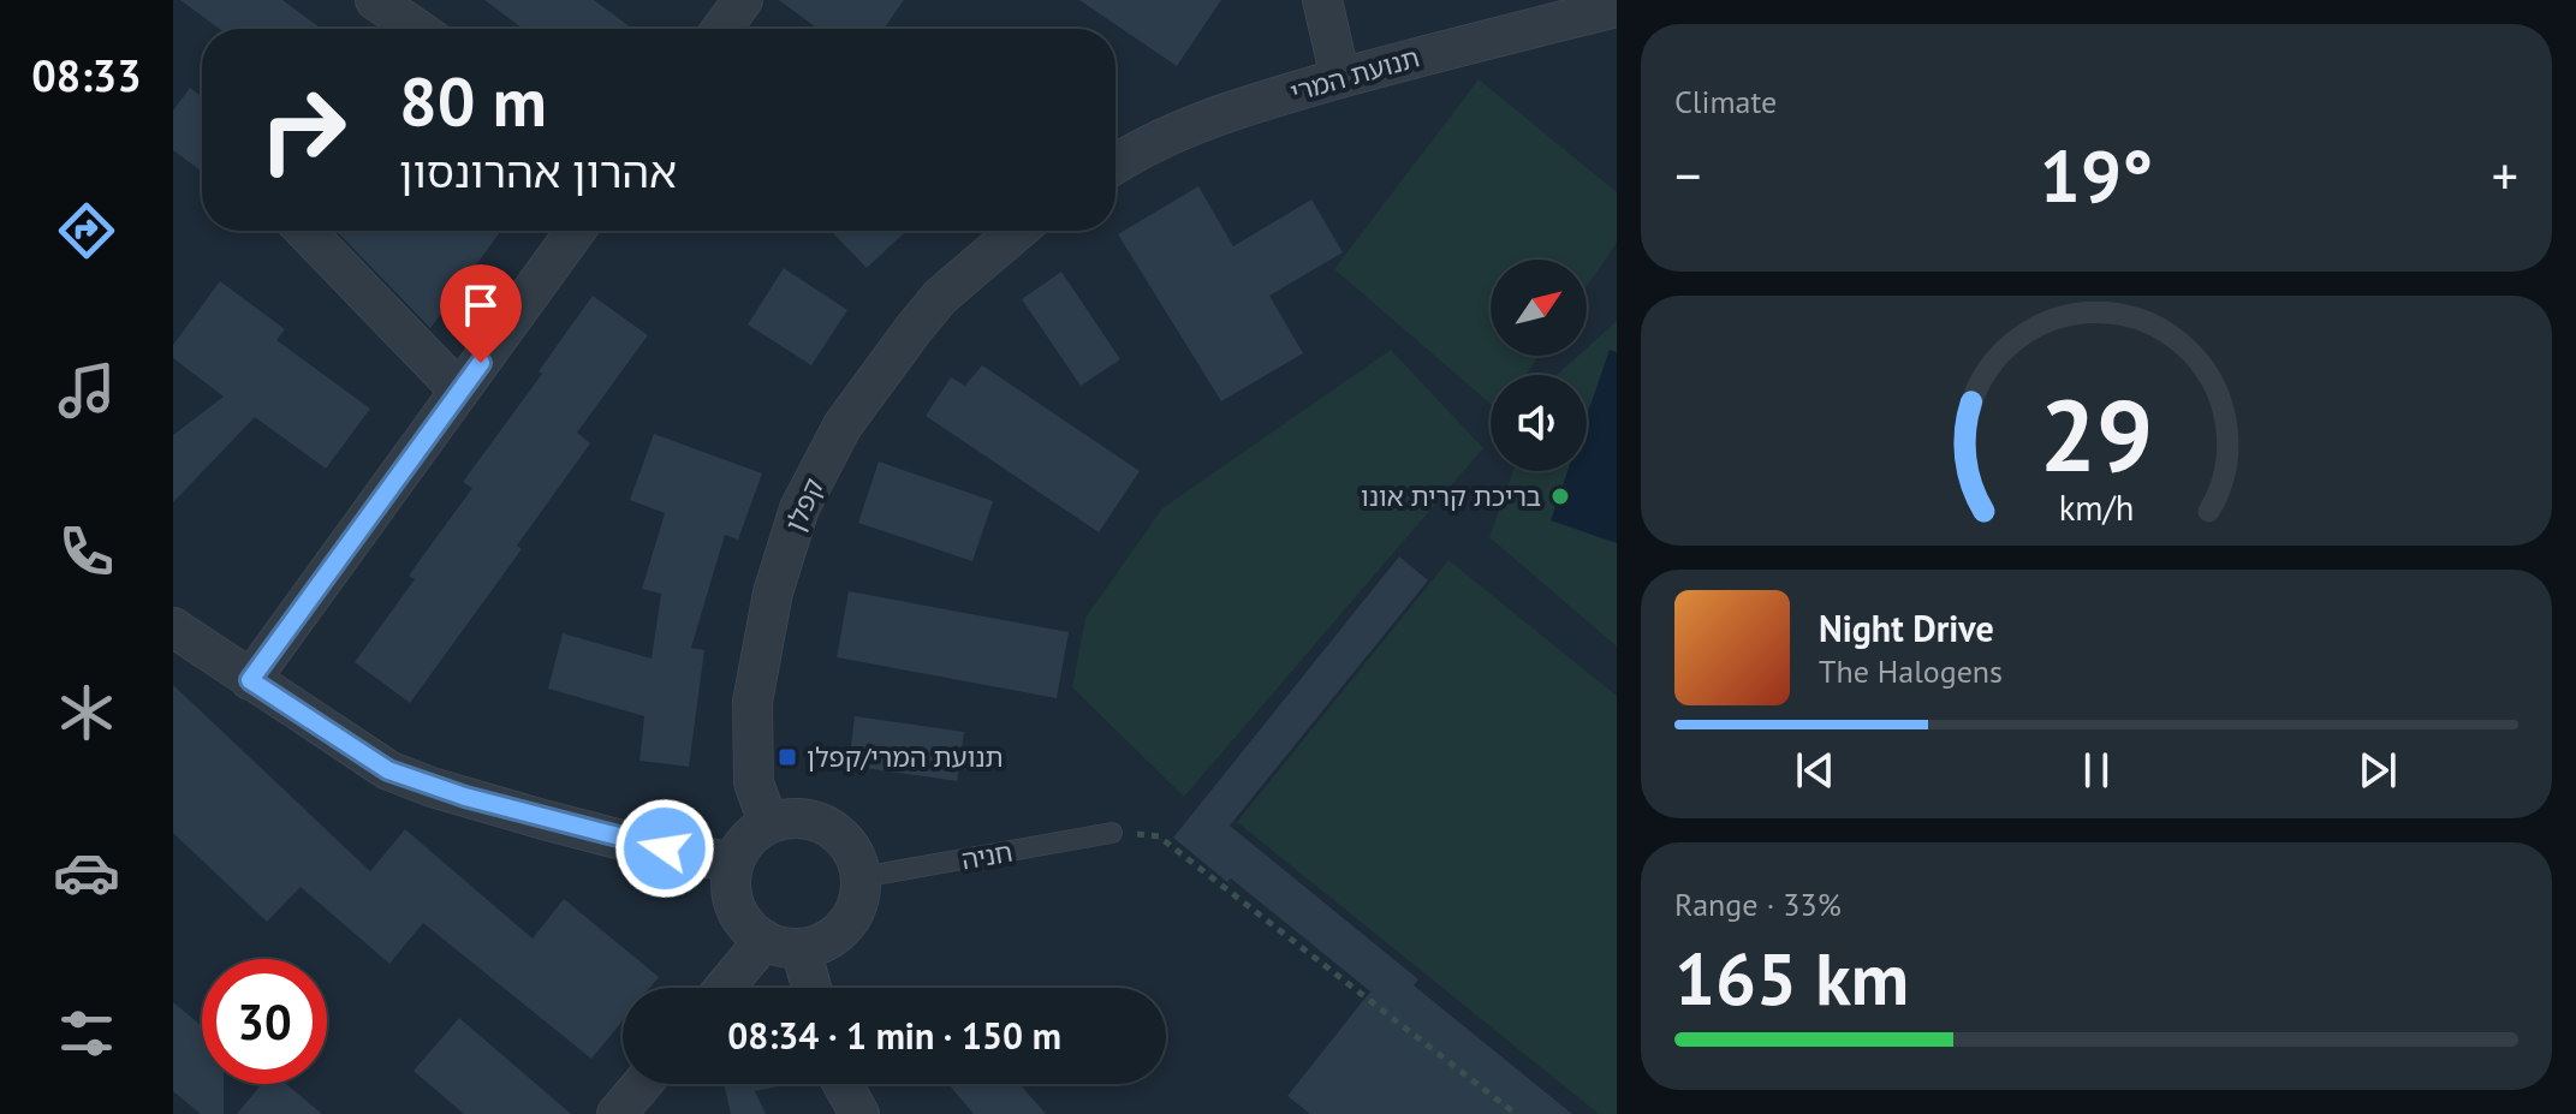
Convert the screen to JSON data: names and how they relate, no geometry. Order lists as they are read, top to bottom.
{
  "streets": {
    "street": ["תנועת המרי", "קפלן"],
    "lane": ["חניה"]
  },
  "crossings": [
    ["קפלן", "חניה"]
  ],
  "places": {
    "other": ["בריכת קרית אונו"],
    "transit": ["תנועת המרי/קפלן"]
  },
  "north": "top right",
  "page": {
    "tabs": "08:33",
    "tile": [
      "Climate",
      ["Range · 33%", "165 km"]
    ],
    "turn": ["80 m", "אהרון אהרונסון"],
    "heat": ["−", "19°", "+"],
    "song": ["Night Drive", "The Halogens"],
    "limit": "30",
    "trip": "08:34 · 1 min · 150 m",
    "gauge": ["29", "km/h"]
  }
}
